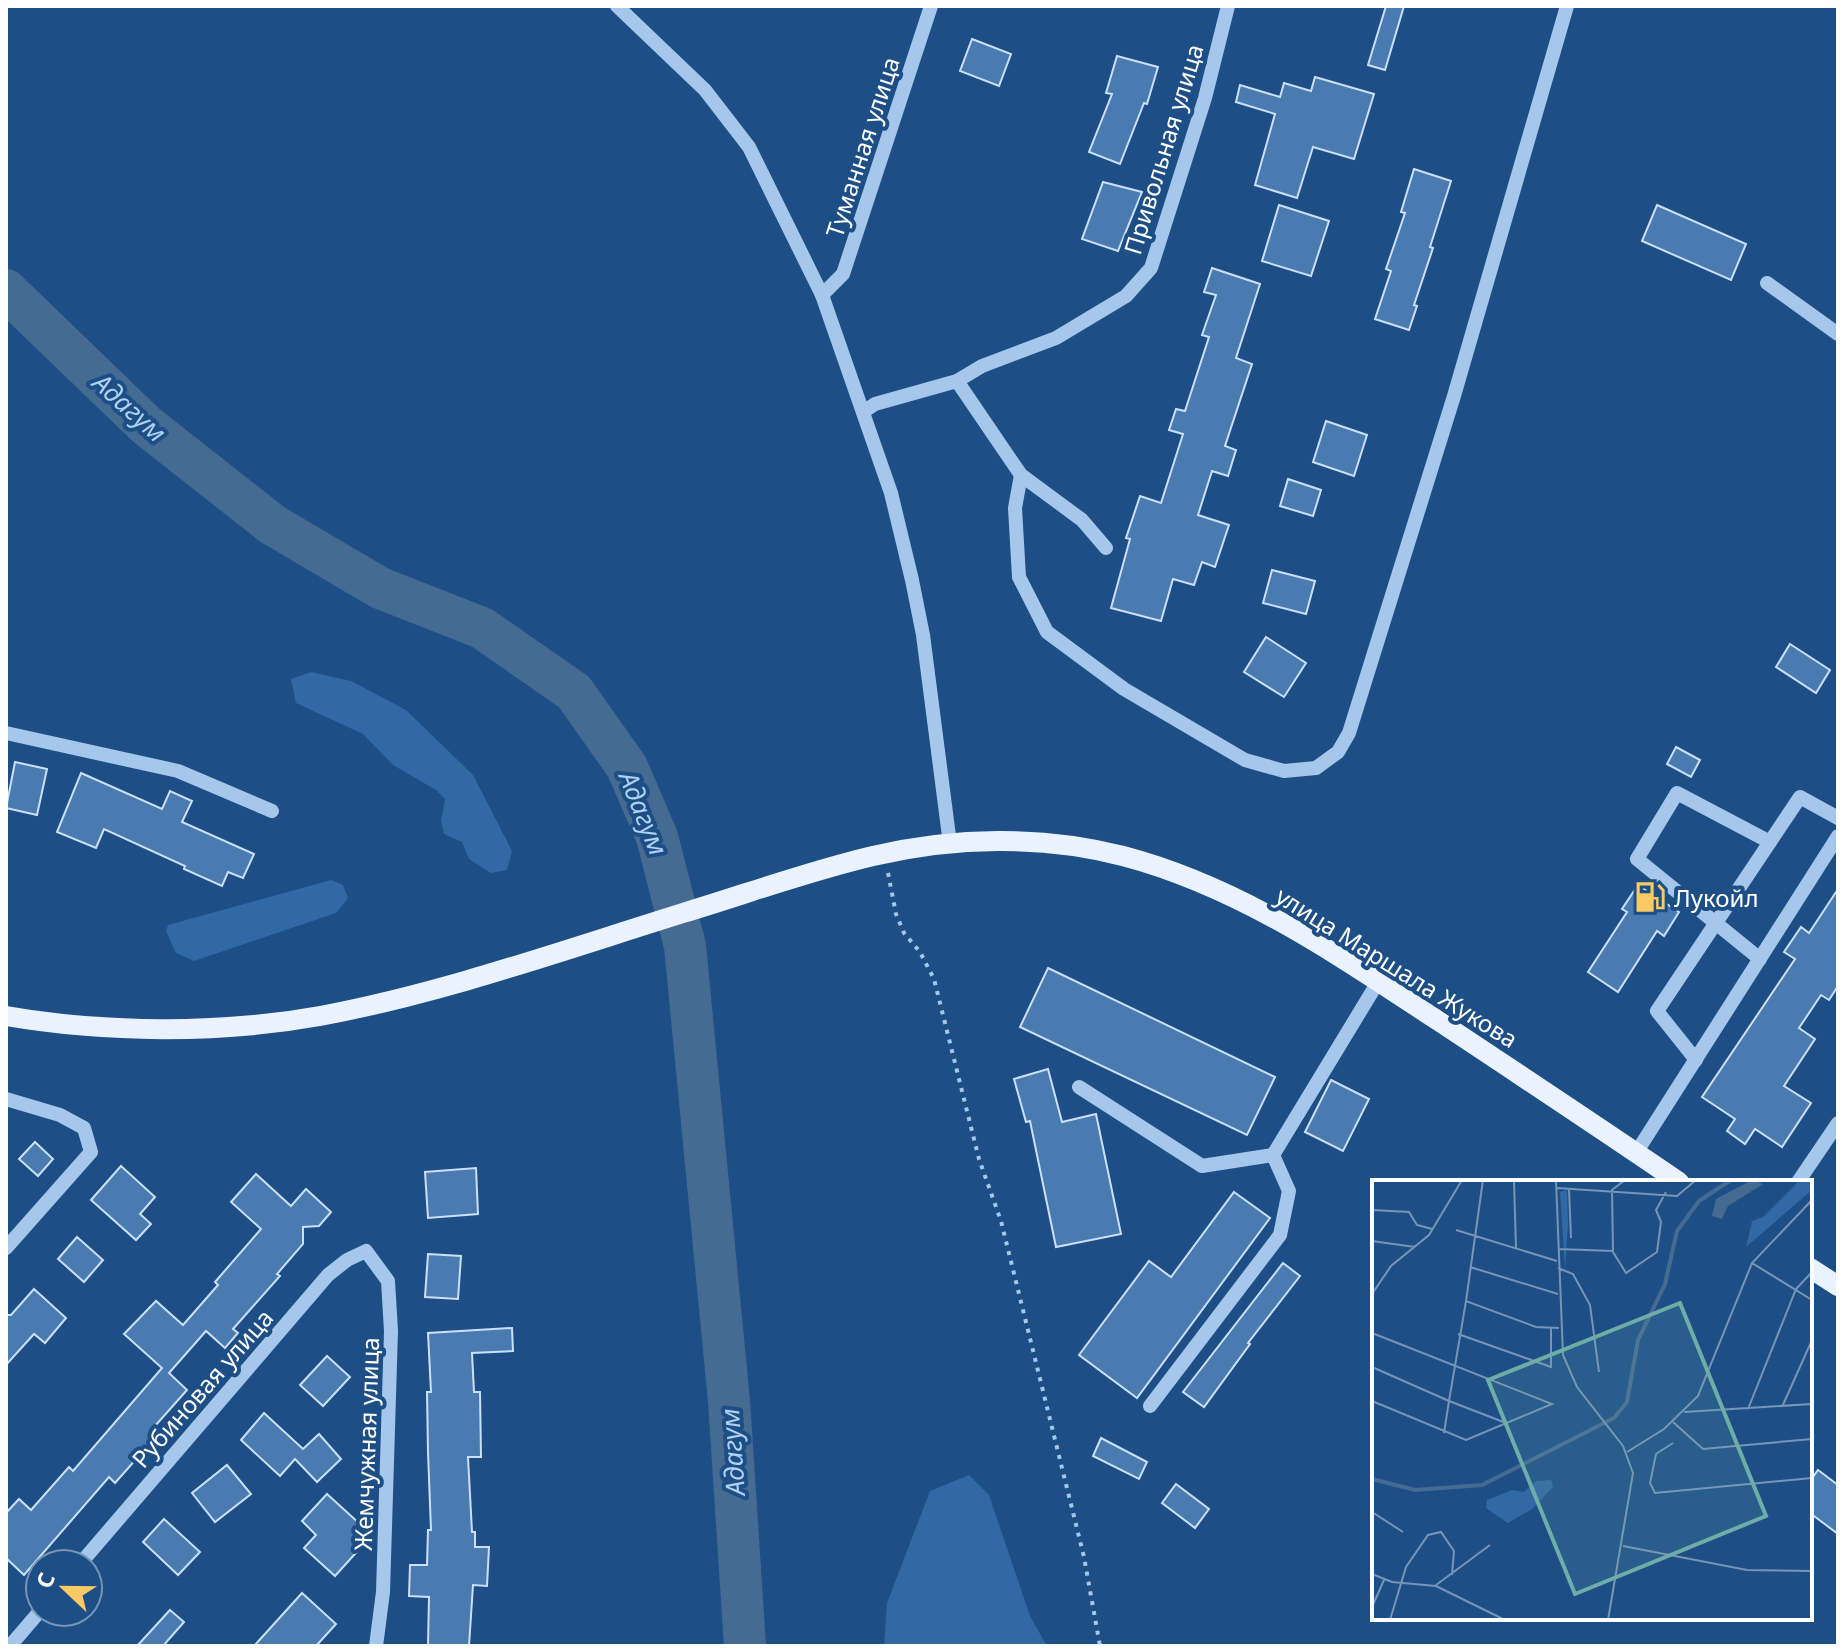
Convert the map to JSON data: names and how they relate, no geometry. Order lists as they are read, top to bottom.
{
  "streets": {
    "main road": ["улица Маршала Жукова"],
    "street": [
      "Туманная улица",
      "Привольная улица",
      "Рубиновая улица",
      "Жемчужная улица"
    ]
  },
  "crossings": [
    ["Рубиновая улица", "Жемчужная улица"]
  ],
  "water": ["Адагум"],
  "places": {
    "fuel station": ["Лукойл"]
  },
  "north": "left"
}
